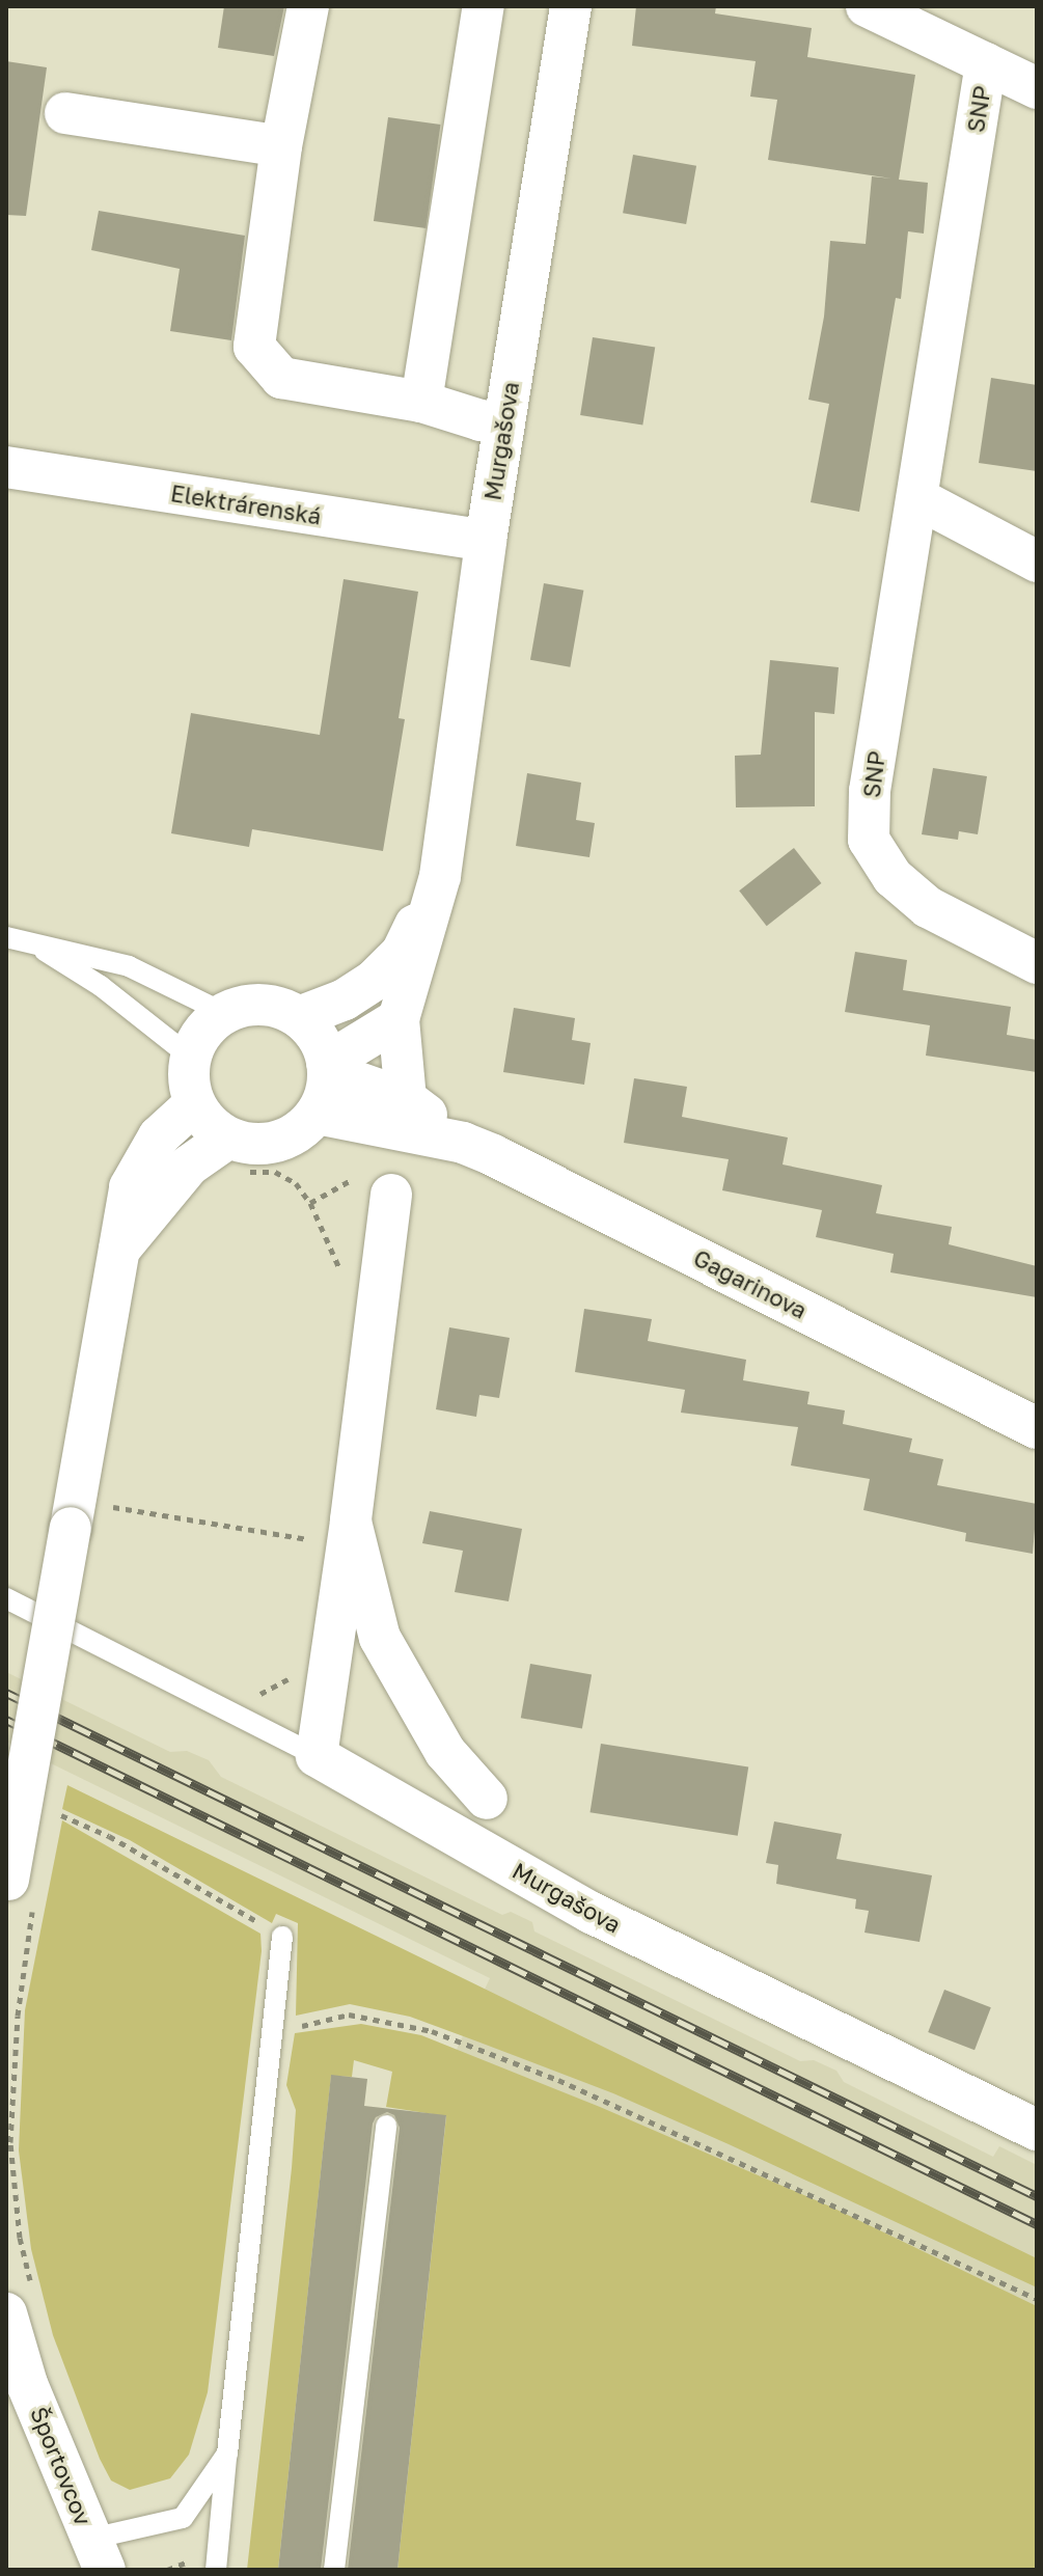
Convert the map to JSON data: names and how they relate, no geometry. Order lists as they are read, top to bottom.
{
  "streets": {
    "street": [
      "SNP",
      "Murgašova",
      "Elektrárenská",
      "Gagarinova",
      "Športovcov"
    ]
  },
  "crossings": [
    ["Murgašova", "Elektrárenská"],
    ["Murgašova", "Gagarinova"]
  ]
}
